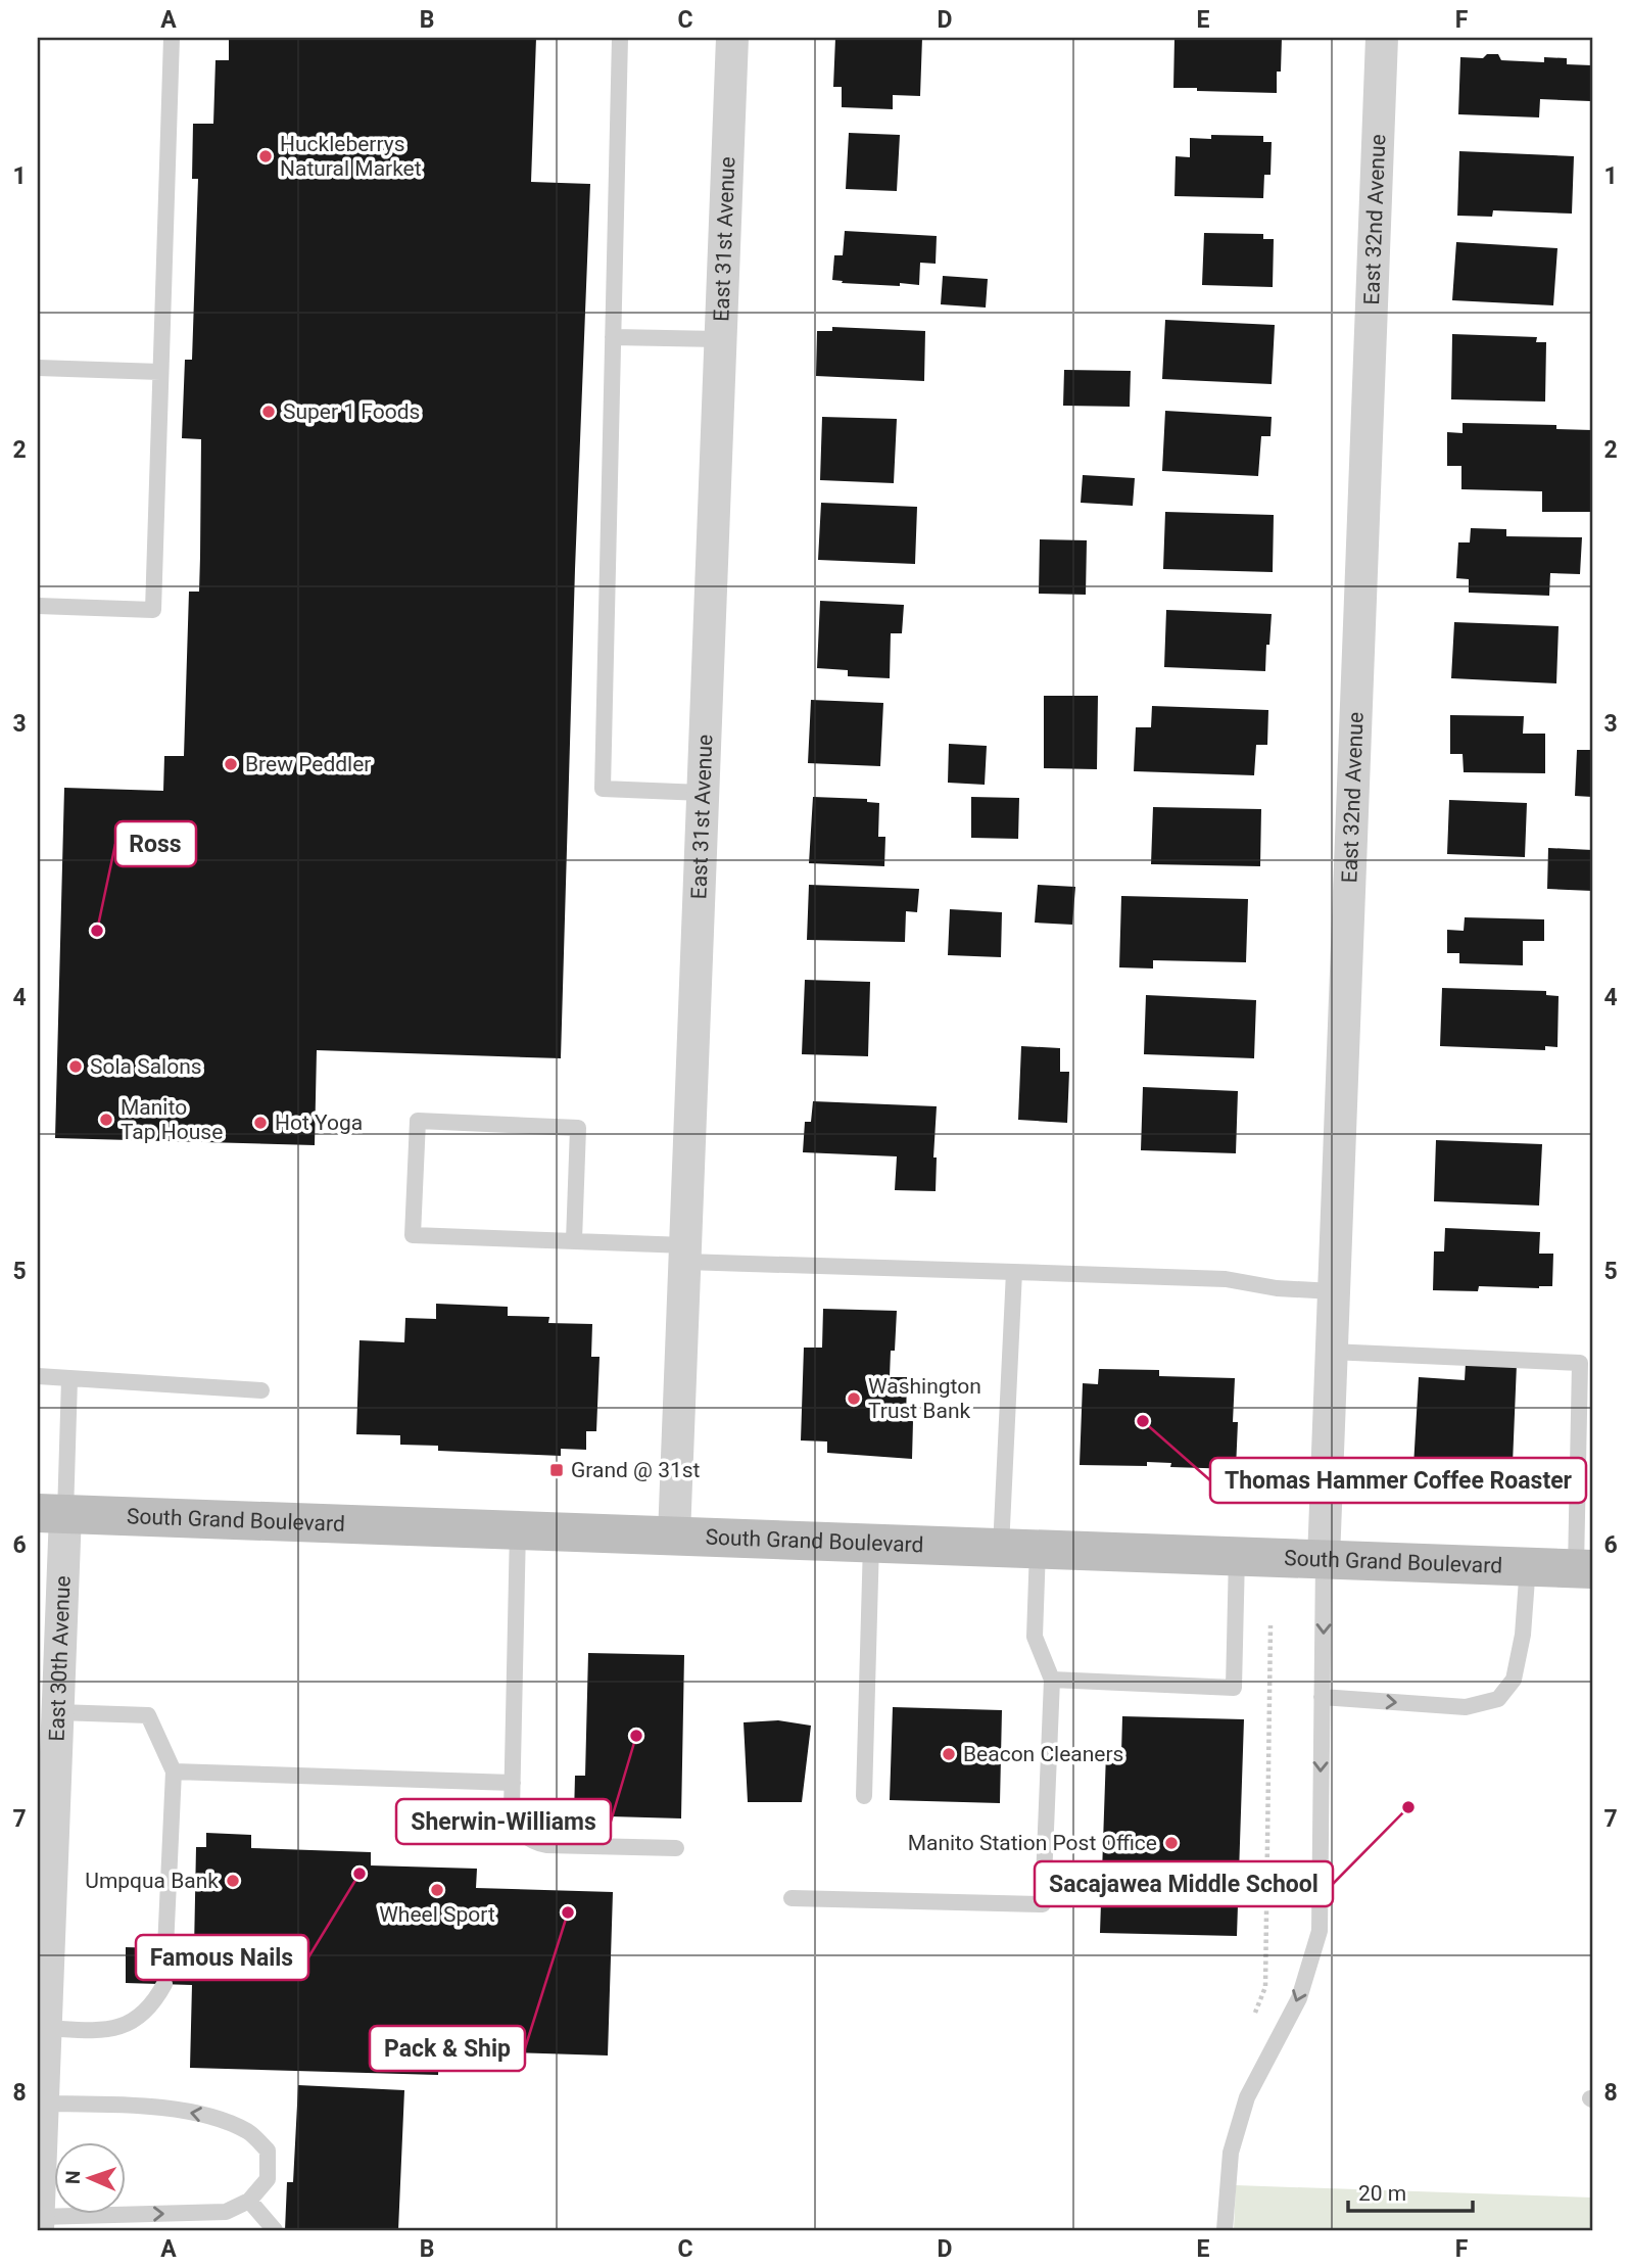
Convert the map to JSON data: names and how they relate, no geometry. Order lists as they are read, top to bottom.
{
  "streets": {
    "main road": ["South Grand Boulevard"],
    "street": ["East 32nd Avenue", "East 31st Avenue", "East 30th Avenue"]
  },
  "crossings": [
    ["East 32nd Avenue", "South Grand Boulevard"],
    ["East 31st Avenue", "South Grand Boulevard"],
    ["South Grand Boulevard", "East 30th Avenue"]
  ],
  "places": {
    "other": [
      "Huckleberrys Natural Market",
      "Super 1 Foods",
      "Brew Peddler",
      "Ross",
      "Sola Salons",
      "Manito Tap House",
      "Hot Yoga",
      "Washington Trust Bank",
      "Thomas Hammer Coffee Roaster",
      "Sherwin-Williams",
      "Beacon Cleaners",
      "Sacajawea Middle School",
      "Manito Station Post Office",
      "Famous Nails",
      "Umpqua Bank",
      "Wheel Sport",
      "Pack & Ship"
    ],
    "transit": ["Grand @ 31st"]
  },
  "scale_bar": "20 m",
  "north": "left",
  "grid": {
    "columns": [
      "A",
      "B",
      "C",
      "D",
      "E",
      "F"
    ],
    "rows": [
      "1",
      "2",
      "3",
      "4",
      "5",
      "6",
      "7",
      "8"
    ]
  }
}
